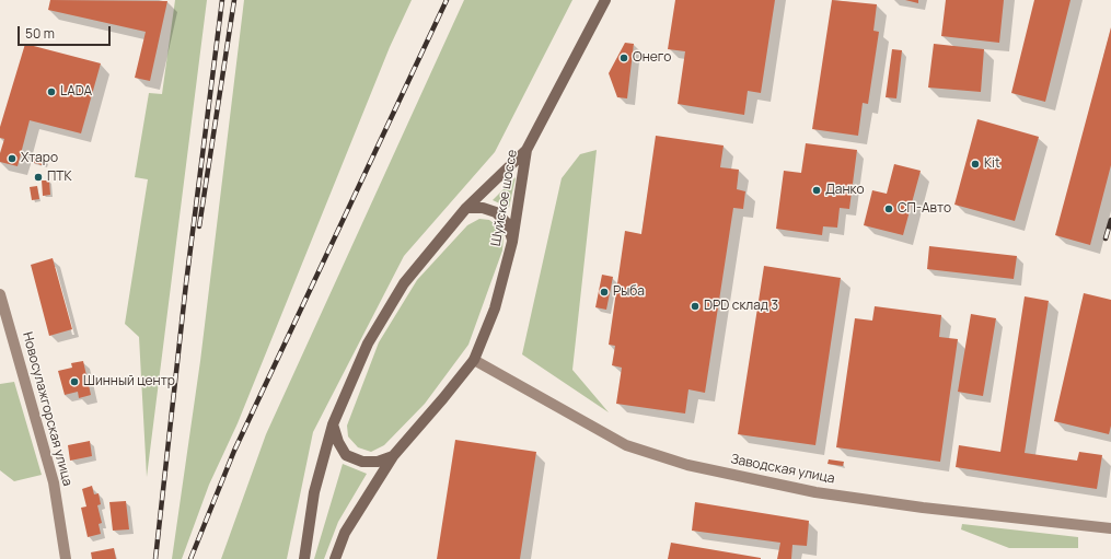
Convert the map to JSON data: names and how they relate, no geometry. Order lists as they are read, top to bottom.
{
  "streets": {
    "main road": ["Шуйское шоссе", "Новосулажгорская улица", "Заводская улица"]
  },
  "crossings": [
    ["Шуйское шоссе", "Заводская улица"]
  ],
  "places": [
    "Онего",
    "LADA",
    "Хтаро",
    "Kit",
    "ПТК",
    "Данко",
    "СП-Авто",
    "Рыба",
    "DPD склад 3",
    "Шинный центр"
  ],
  "scale_bar": "50 m"
}
